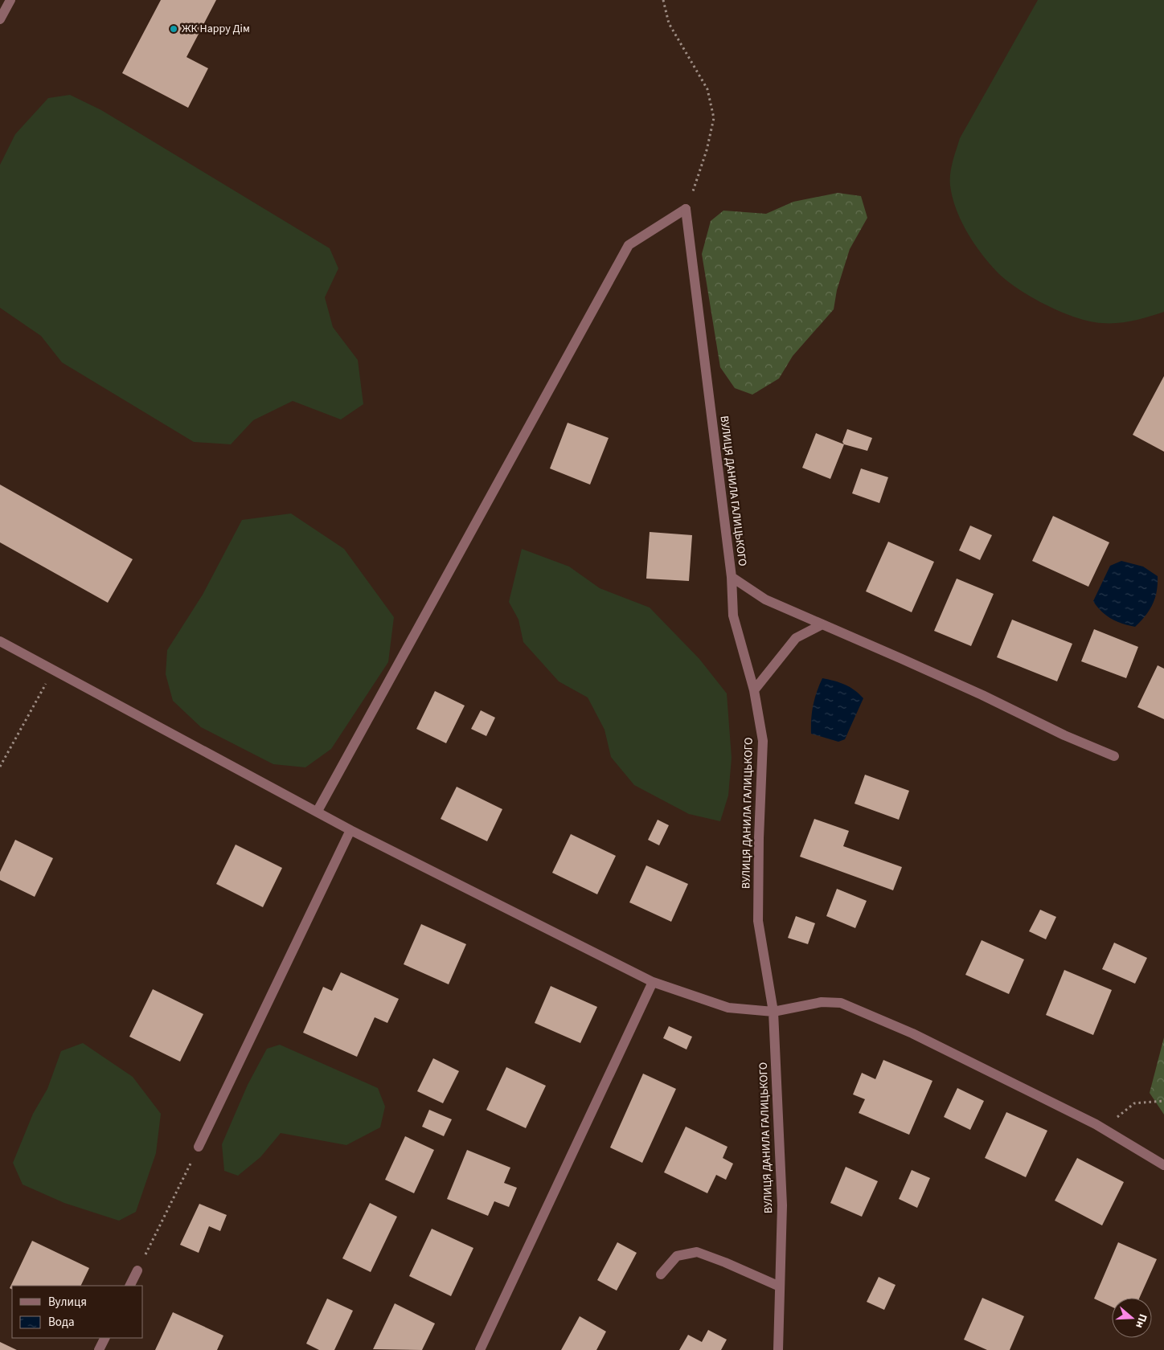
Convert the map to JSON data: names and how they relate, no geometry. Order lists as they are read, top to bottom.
{
  "streets": {
    "street": ["ВУЛИЦЯ ДАНИЛА ГАЛИЦЬКОГО"]
  },
  "places": ["ЖК Happy Дім"],
  "legend": ["Вулиця", "Вода"],
  "north": "right"
}
